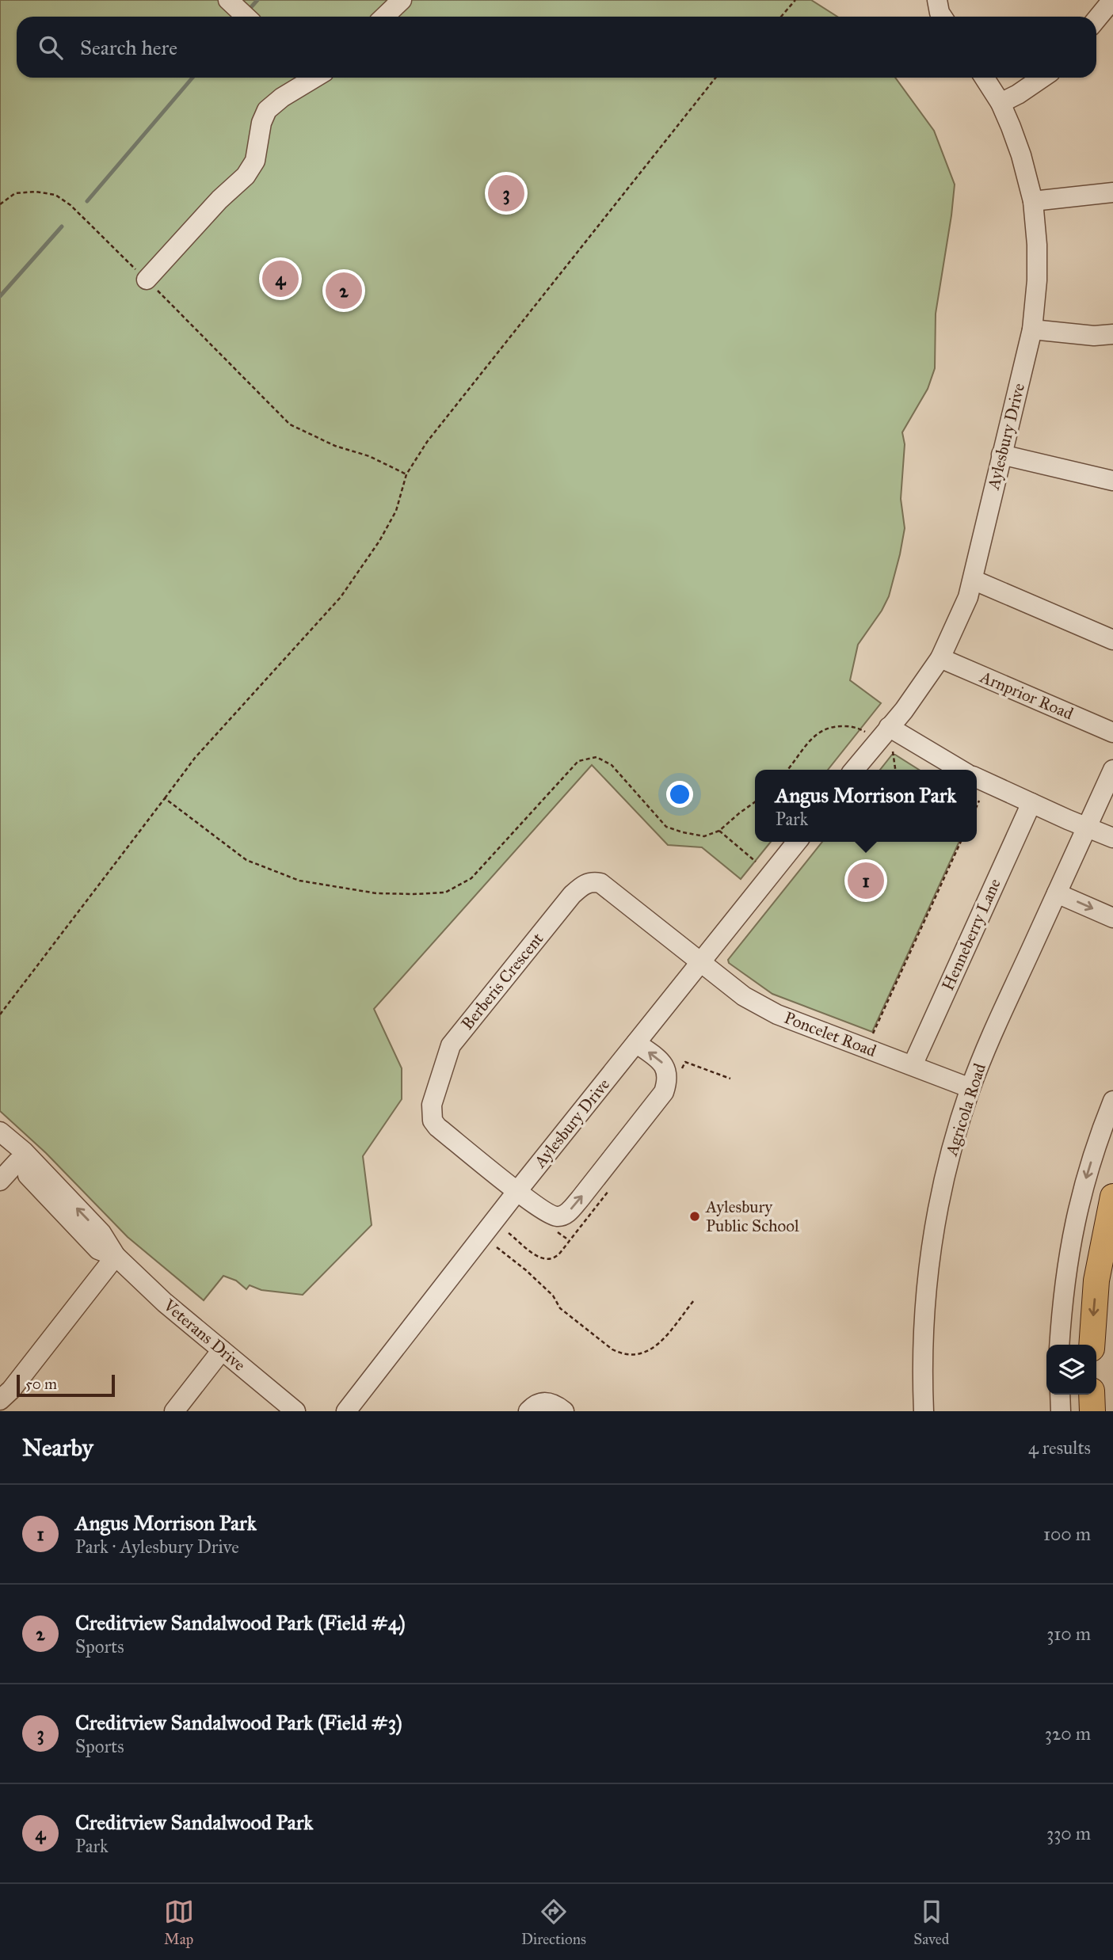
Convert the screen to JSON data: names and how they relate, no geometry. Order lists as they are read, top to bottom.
{
  "streets": {
    "street": [
      "Aylesbury Drive",
      "Arnprior Road",
      "Henneberry Lane",
      "Berberis Crescent",
      "Poncelet Road",
      "Agricola Road",
      "Veterans Drive"
    ]
  },
  "crossings": [
    ["Aylesbury Drive", "Arnprior Road"],
    ["Aylesbury Drive", "Berberis Crescent"],
    ["Aylesbury Drive", "Poncelet Road"],
    ["Henneberry Lane", "Poncelet Road"],
    ["Berberis Crescent", "Poncelet Road"],
    ["Poncelet Road", "Agricola Road"]
  ],
  "places": ["Aylesbury Public School"],
  "scale_bar": "50 m",
  "page": {
    "search": "Search here",
    "pins": [
      "3",
      "4",
      "2",
      "1"
    ],
    "popup": ["Angus Morrison Park", "Park"],
    "scale": "50 m",
    "heading": ["Nearby", "4 results"],
    "list": [
      {
        "mark": "1",
        "name": "Angus Morrison Park",
        "note": "Park · Aylesbury Drive",
        "value": "100 m"
      },
      {
        "mark": "2",
        "name": "Creditview Sandalwood Park (Field #4)",
        "note": "Sports",
        "value": "310 m"
      },
      {
        "mark": "3",
        "name": "Creditview Sandalwood Park (Field #3)",
        "note": "Sports",
        "value": "320 m"
      },
      {
        "mark": "4",
        "name": "Creditview Sandalwood Park",
        "note": "Park",
        "value": "330 m"
      }
    ],
    "nav": ["Map", "Directions", "Saved"]
  }
}
